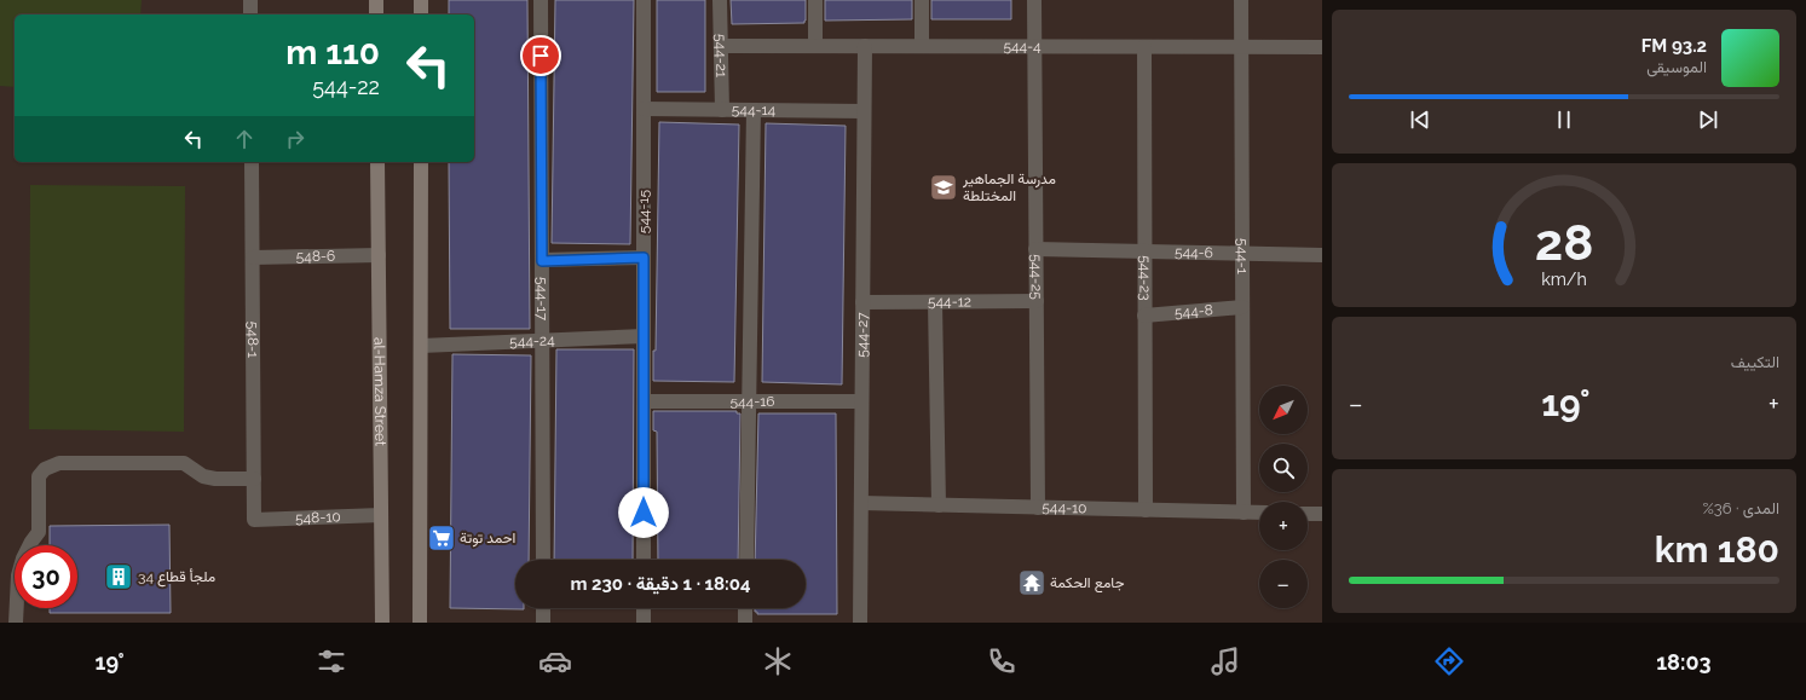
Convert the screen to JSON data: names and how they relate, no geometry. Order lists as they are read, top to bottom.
{
  "streets": {
    "street": [
      "544-4",
      "544-21",
      "544-14",
      "544-15",
      "544-6",
      "548-6",
      "544-1",
      "544-25",
      "544-23",
      "544-17",
      "544-12",
      "544-8",
      "544-27",
      "548-1",
      "544-24",
      "al-Hamza Street",
      "544-16",
      "544-10",
      "548-10"
    ]
  },
  "crossings": [
    ["544-4", "544-21"],
    ["544-4", "544-1"],
    ["544-4", "544-25"],
    ["544-4", "544-23"],
    ["544-4", "544-27"],
    ["544-21", "544-14"],
    ["544-14", "544-15"],
    ["544-14", "544-27"],
    ["544-15", "544-24"],
    ["544-15", "544-16"],
    ["544-6", "544-1"],
    ["544-6", "544-25"],
    ["544-6", "544-23"],
    ["548-6", "548-1"],
    ["548-6", "al-Hamza Street"],
    ["544-1", "544-8"],
    ["544-1", "544-10"],
    ["544-25", "544-12"],
    ["544-25", "544-10"],
    ["544-23", "544-8"],
    ["544-23", "544-10"],
    ["544-17", "544-24"],
    ["544-12", "544-27"],
    ["544-27", "544-16"],
    ["544-27", "544-10"],
    ["548-1", "548-10"],
    ["al-Hamza Street", "548-10"]
  ],
  "places": {
    "school or university": ["مدرسة الجماهير المختلطة"],
    "supermarket": ["احمد توتة"],
    "building": ["ملجأ قطاع 34"],
    "temple": ["جامع الحكمة"]
  },
  "north": "bottom left",
  "page": {
    "turn": ["110 m", "544-22"],
    "song": ["93.2 FM", "الموسيقى"],
    "tile": [
      "التكييف",
      ["المدى · 36%", "180 km"]
    ],
    "heat": ["−", "19°", "+"],
    "map_buttons": ["+", "−"],
    "limit": "30",
    "trip": "18:04 · 1 دقيقة · 230 m",
    "tabs": ["18:03", "19°"],
    "gauge": ["28", "km/h"]
  }
}
